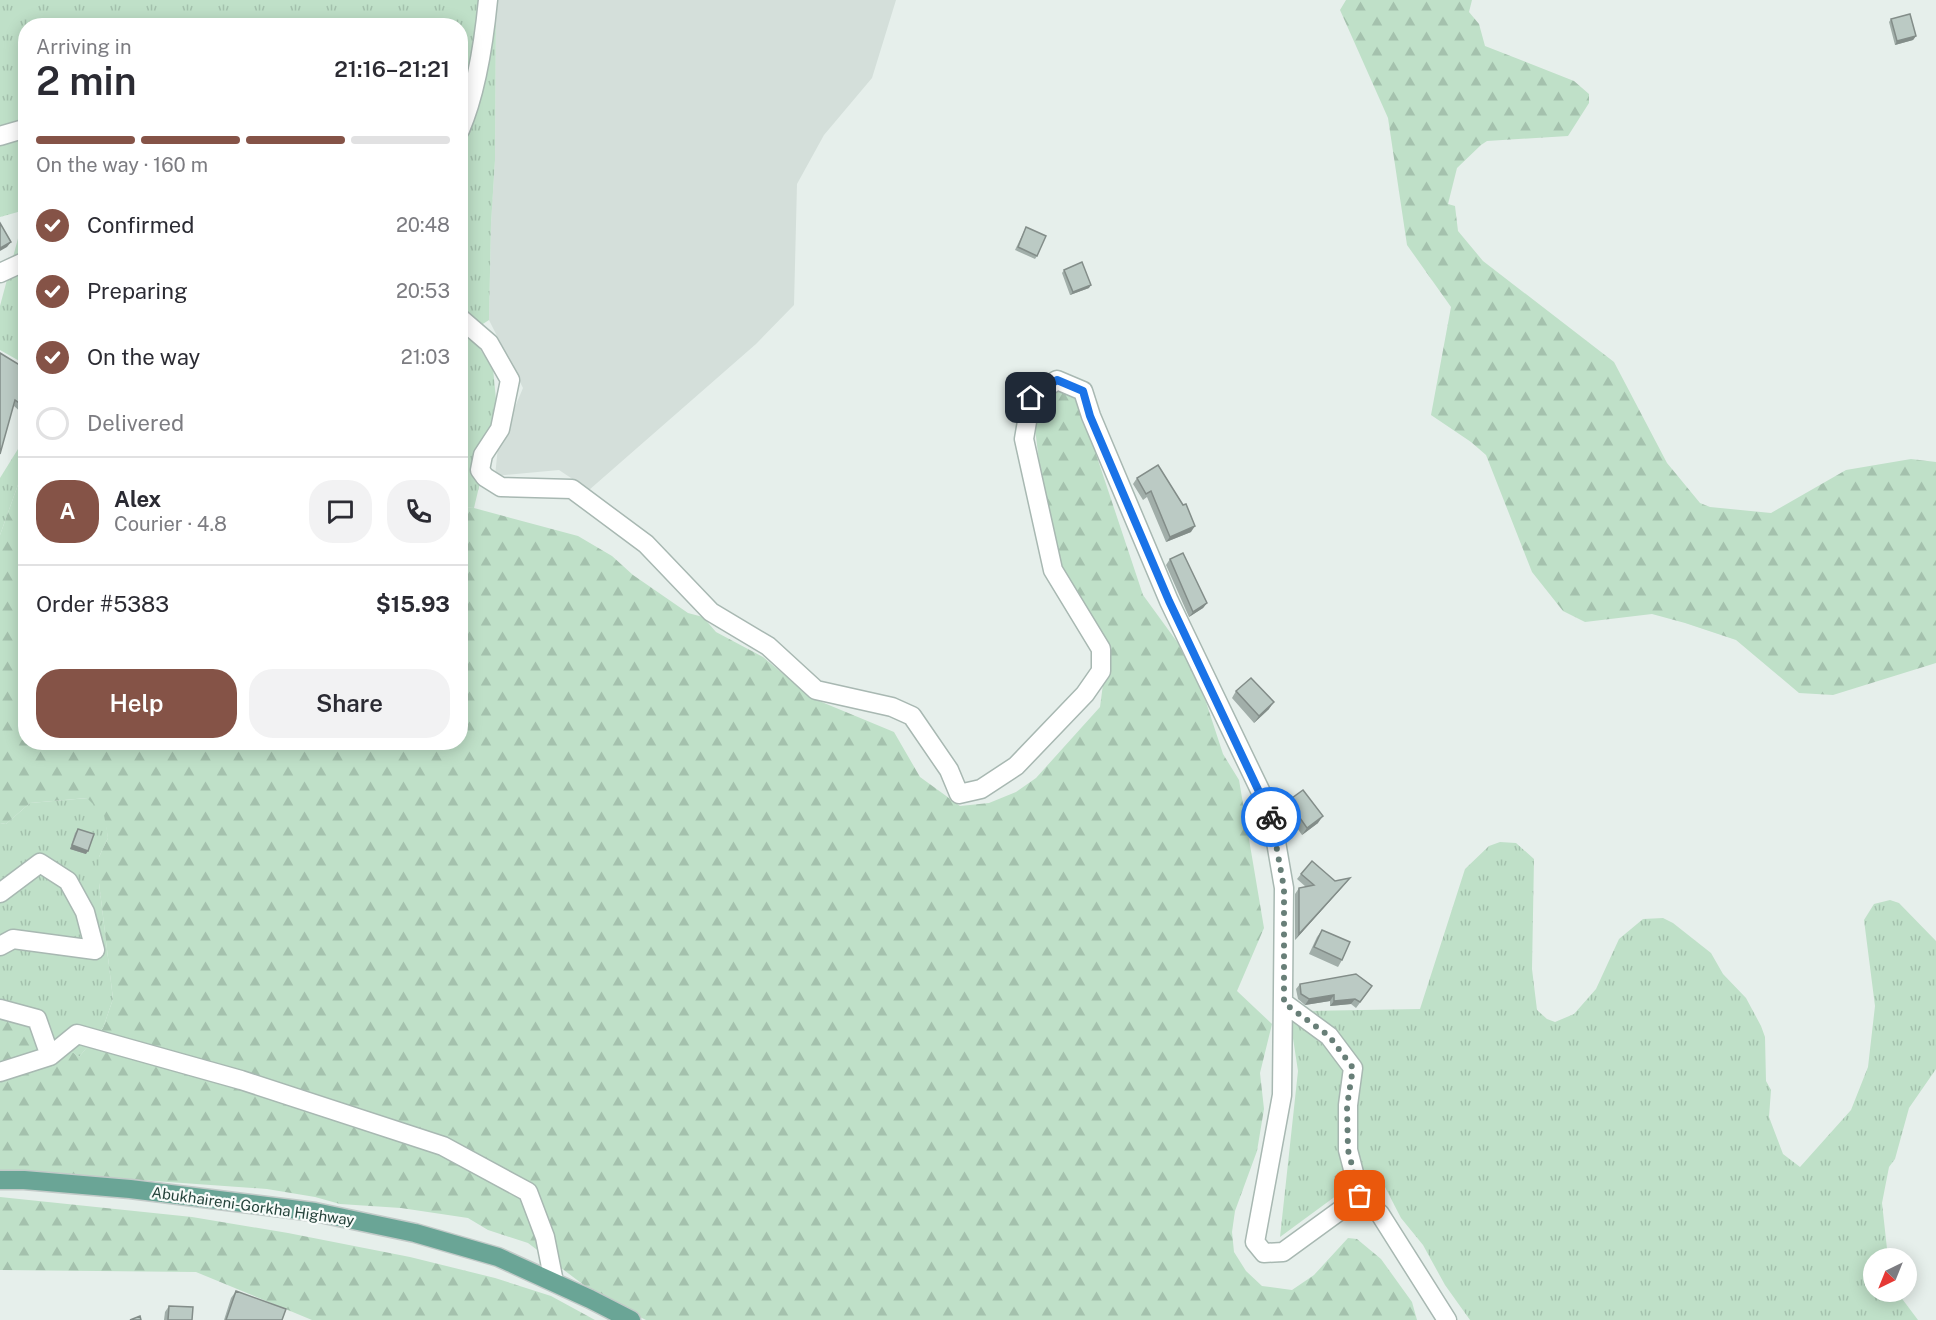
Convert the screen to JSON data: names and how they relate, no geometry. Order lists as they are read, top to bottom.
{
  "streets": {
    "main road": ["Abukhaireni-Gorkha Highway"]
  },
  "north": "bottom left",
  "page": {
    "heading": ["2 min", "Arriving in", "21:16–21:21"],
    "panel": [
      "Alex",
      "Courier · 4.8",
      "Order #5383",
      "$15.93"
    ],
    "bar": "On the way · 160 m",
    "list": [
      ["Confirmed", "20:48"],
      ["Preparing", "20:53"],
      ["On the way", "21:03"],
      "Delivered"
    ],
    "round": "A",
    "buttons": ["Help", "Share"]
  }
}
